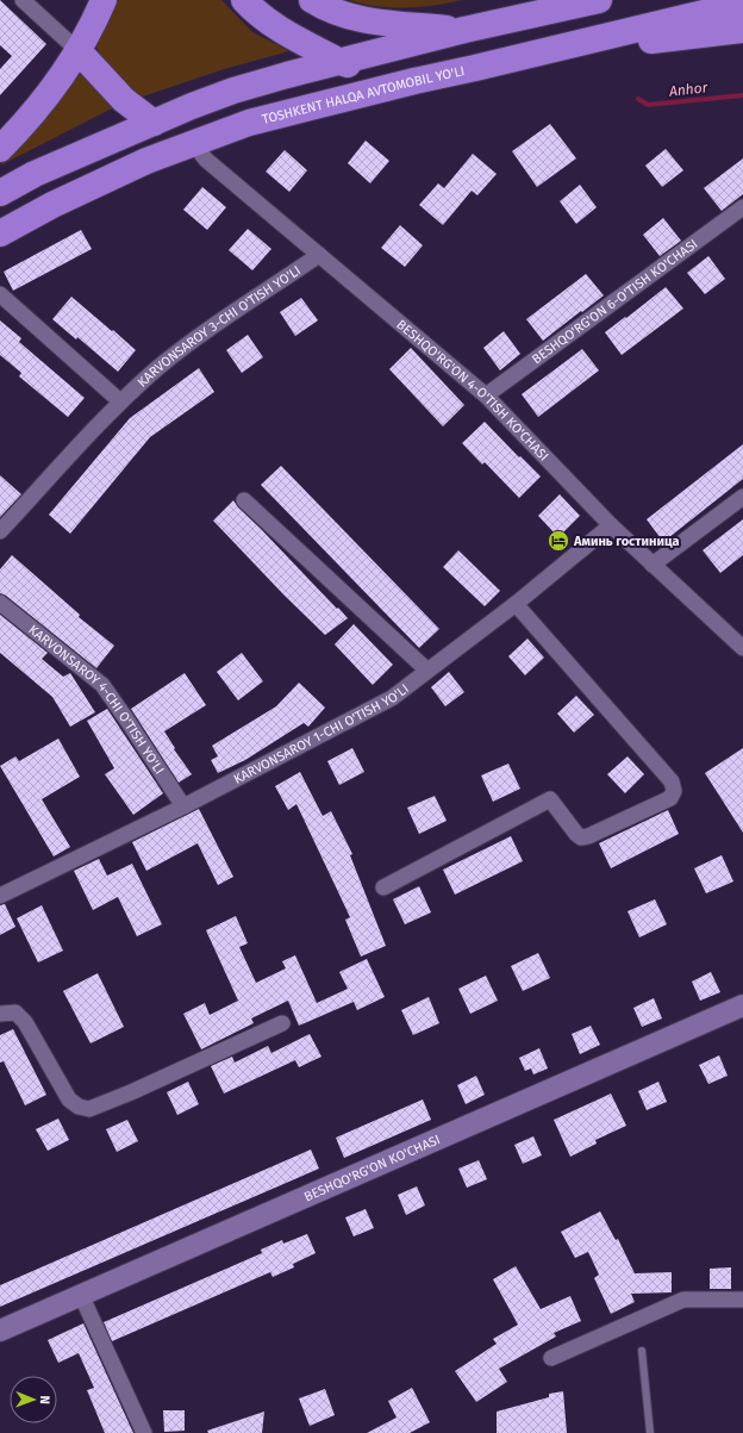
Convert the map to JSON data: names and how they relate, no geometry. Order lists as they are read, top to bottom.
{
  "streets": {
    "highway": ["TOSHKENT HALQA AVTOMOBIL YO'LI"],
    "street": [
      "BESHQO'RG'ON 6-O'TISH KO'CHASI",
      "KARVONSAROY 3-CHI O'TISH YO'LI",
      "BESHQO'RG'ON 4-O'TISH KO'CHASI",
      "KARVONSAROY 4-CHI O'TISH YO'LI",
      "KARVONSAROY 1-CHI O'TISH YO'LI",
      "BESHQO'RG'ON KO'CHASI"
    ]
  },
  "crossings": [
    ["TOSHKENT HALQA AVTOMOBIL YO'LI", "BESHQO'RG'ON 4-O'TISH KO'CHASI"],
    ["BESHQO'RG'ON 6-O'TISH KO'CHASI", "BESHQO'RG'ON 4-O'TISH KO'CHASI"],
    ["KARVONSAROY 3-CHI O'TISH YO'LI", "BESHQO'RG'ON 4-O'TISH KO'CHASI"],
    ["BESHQO'RG'ON 4-O'TISH KO'CHASI", "KARVONSAROY 1-CHI O'TISH YO'LI"],
    ["KARVONSAROY 4-CHI O'TISH YO'LI", "KARVONSAROY 1-CHI O'TISH YO'LI"]
  ],
  "water": ["Anhor"],
  "places": {
    "hotel": ["Аминь гостиница"]
  },
  "north": "right"
}
